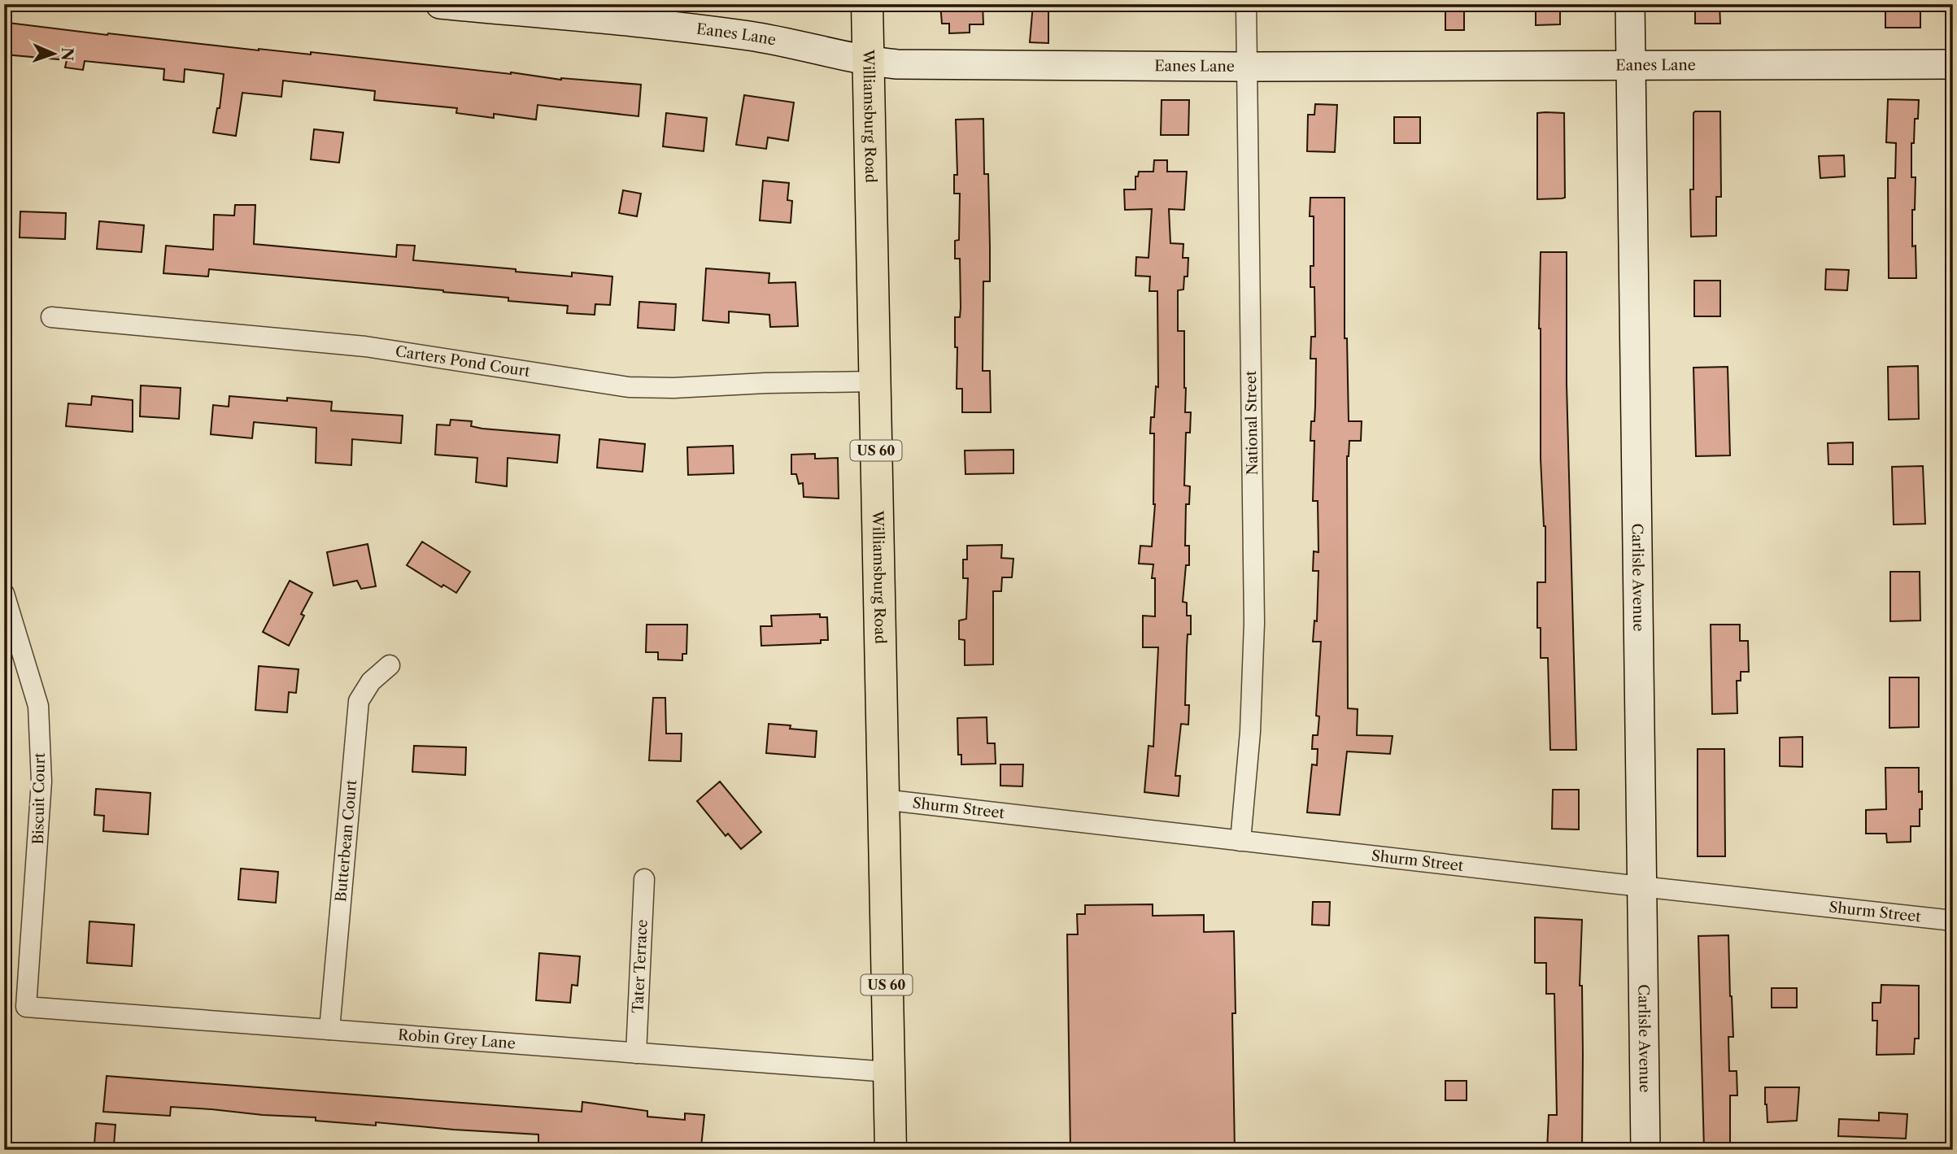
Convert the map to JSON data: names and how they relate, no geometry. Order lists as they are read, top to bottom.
{
  "streets": {
    "main road": ["Williamsburg Road", "US 60"],
    "street": [
      "Eanes Lane",
      "Carters Pond Court",
      "National Street",
      "Carlisle Avenue",
      "Biscuit Court",
      "Shurm Street",
      "Butterbean Court",
      "Tater Terrace",
      "Robin Grey Lane"
    ]
  },
  "crossings": [
    ["Eanes Lane", "Williamsburg Road"],
    ["Eanes Lane", "National Street"],
    ["Eanes Lane", "Carlisle Avenue"],
    ["Williamsburg Road", "Carters Pond Court"],
    ["Williamsburg Road", "Shurm Street"],
    ["Williamsburg Road", "Robin Grey Lane"],
    ["National Street", "Shurm Street"],
    ["Carlisle Avenue", "Shurm Street"],
    ["Biscuit Court", "Robin Grey Lane"],
    ["Butterbean Court", "Robin Grey Lane"],
    ["Tater Terrace", "Robin Grey Lane"]
  ],
  "north": "right"
}
